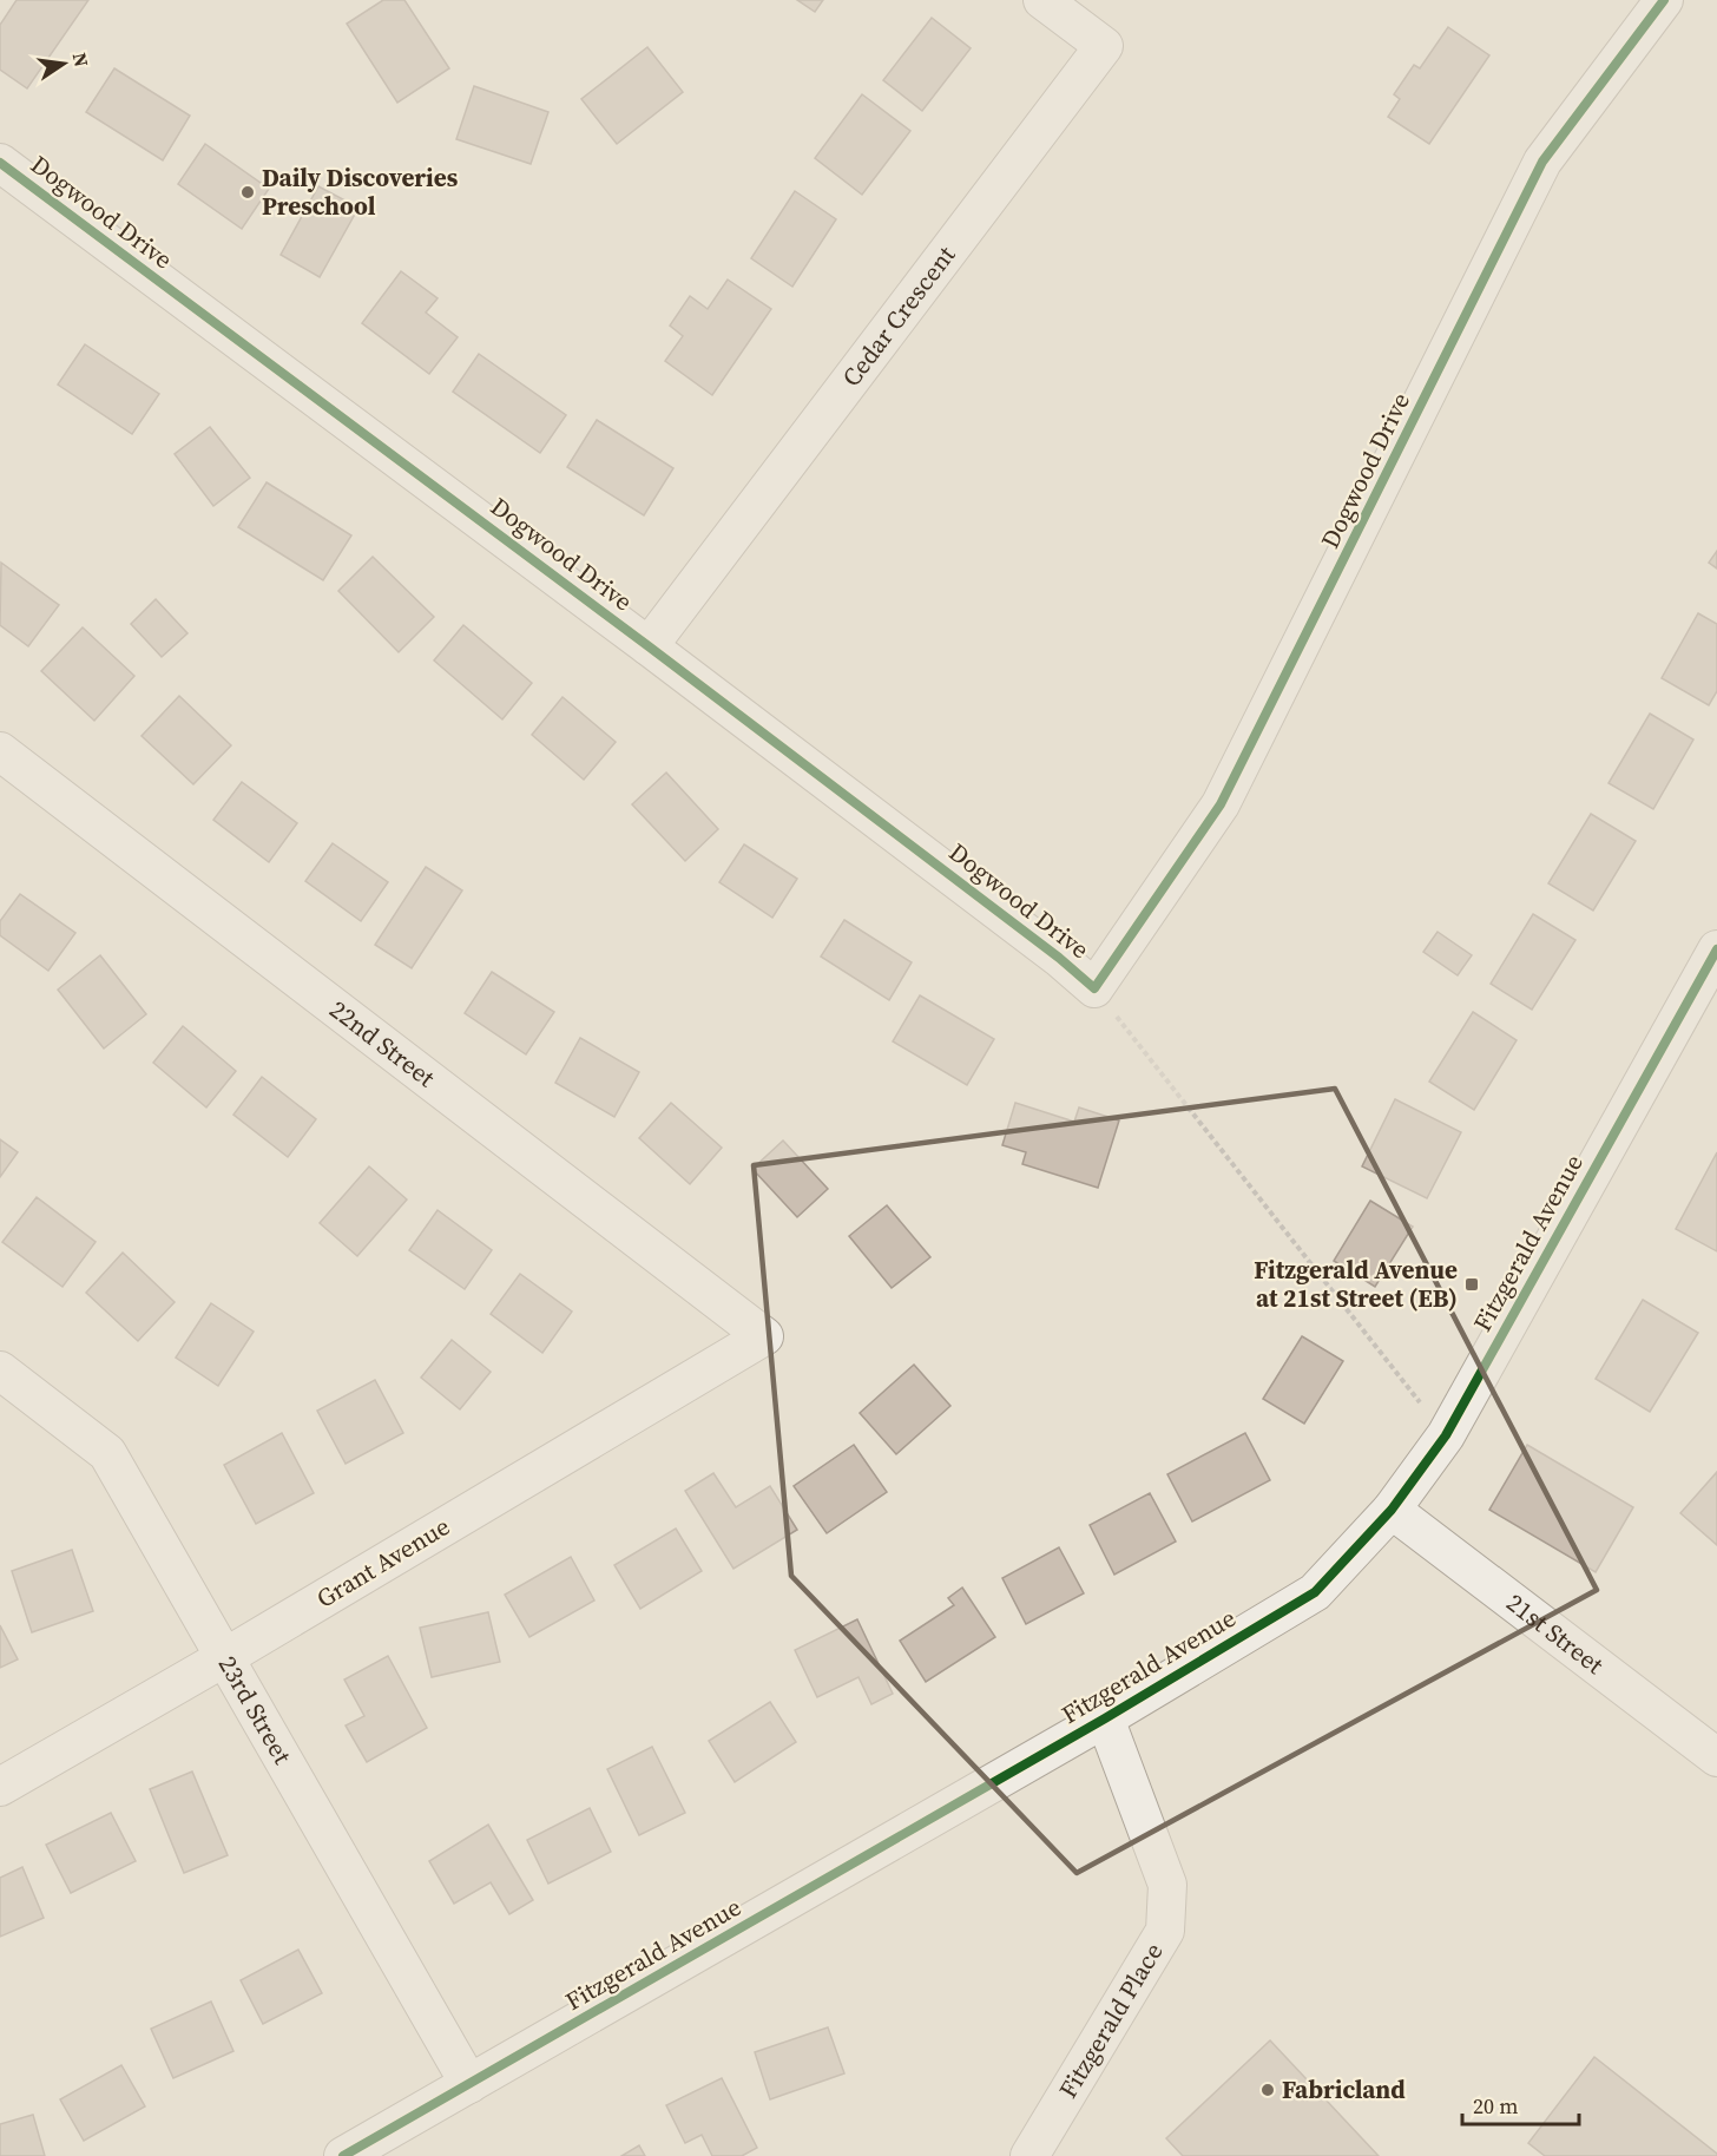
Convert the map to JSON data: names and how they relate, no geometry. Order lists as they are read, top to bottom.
{
  "streets": {
    "street": [
      "Dogwood Drive",
      "Cedar Crescent",
      "22nd Street",
      "Fitzgerald Avenue",
      "Grant Avenue",
      "21st Street",
      "23rd Street",
      "Fitzgerald Place"
    ]
  },
  "crossings": [
    ["Dogwood Drive", "Cedar Crescent"],
    ["22nd Street", "Grant Avenue"],
    ["Fitzgerald Avenue", "21st Street"],
    ["Fitzgerald Avenue", "23rd Street"],
    ["Fitzgerald Avenue", "Fitzgerald Place"],
    ["Grant Avenue", "23rd Street"]
  ],
  "places": {
    "other": ["Daily Discoveries Preschool", "Fabricland"],
    "transit": ["Fitzgerald Avenue at 21st Street (EB)"]
  },
  "scale_bar": "20 m",
  "north": "right"
}
